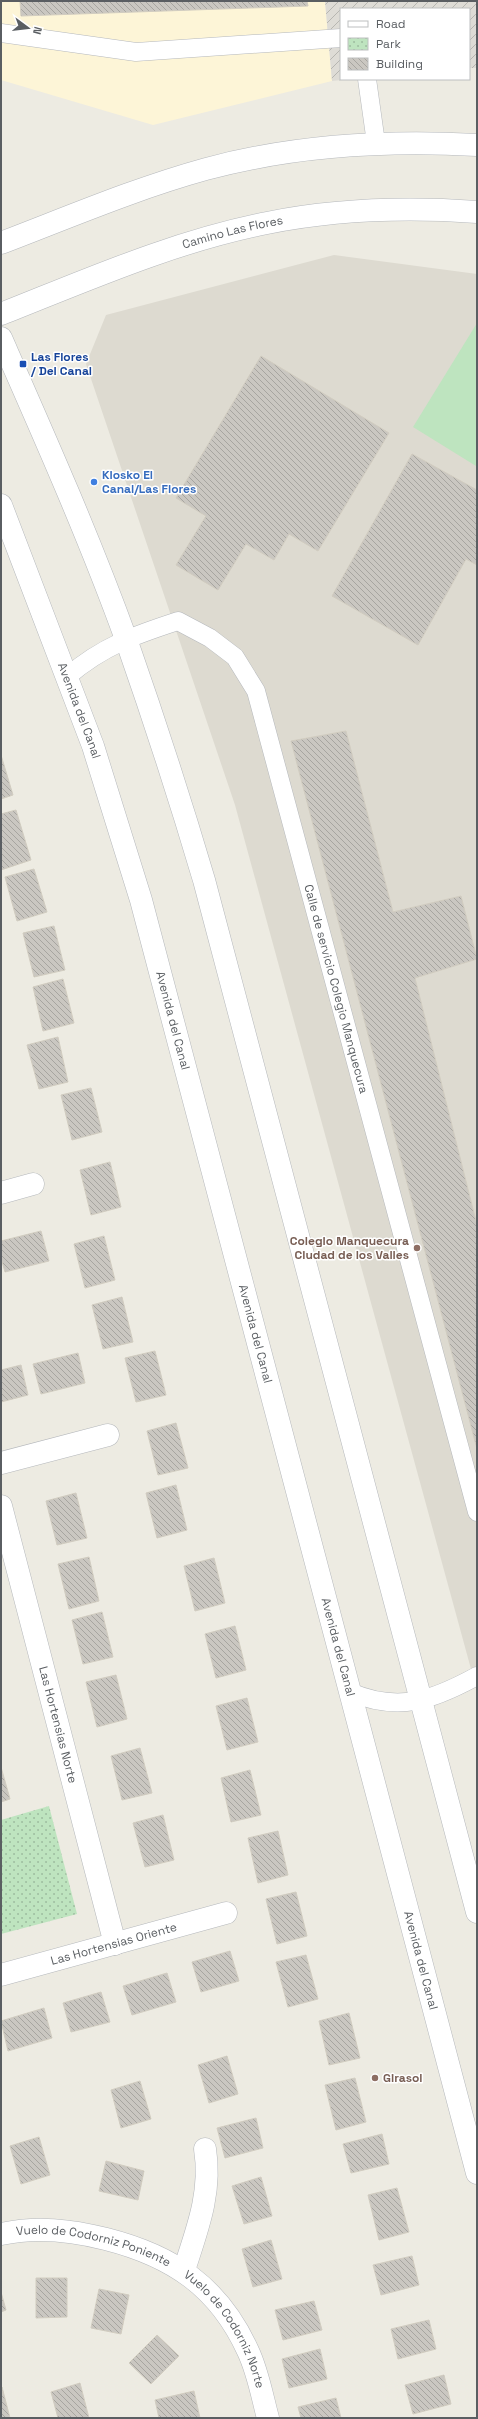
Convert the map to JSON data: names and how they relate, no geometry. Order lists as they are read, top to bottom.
{
  "streets": {
    "street": [
      "Camino Las Flores",
      "Avenida del Canal",
      "Las Hortensias Norte",
      "Las Hortensias Oriente",
      "Vuelo de Codorniz Poniente",
      "Vuelo de Codorniz Norte"
    ],
    "lane": ["Calle de servicio Colegio Manquecura"]
  },
  "crossings": [
    ["Avenida del Canal", "Calle de servicio Colegio Manquecura"],
    ["Las Hortensias Norte", "Las Hortensias Oriente"],
    ["Vuelo de Codorniz Poniente", "Vuelo de Codorniz Norte"]
  ],
  "places": {
    "transit": ["Las Flores / Del Canal"],
    "other": ["Kiosko El Canal/Las Flores", "Colegio Manquecura Ciudad de los Valles", "Girasol"]
  },
  "legend": ["Road", "Park", "Building"],
  "north": "right"
}
